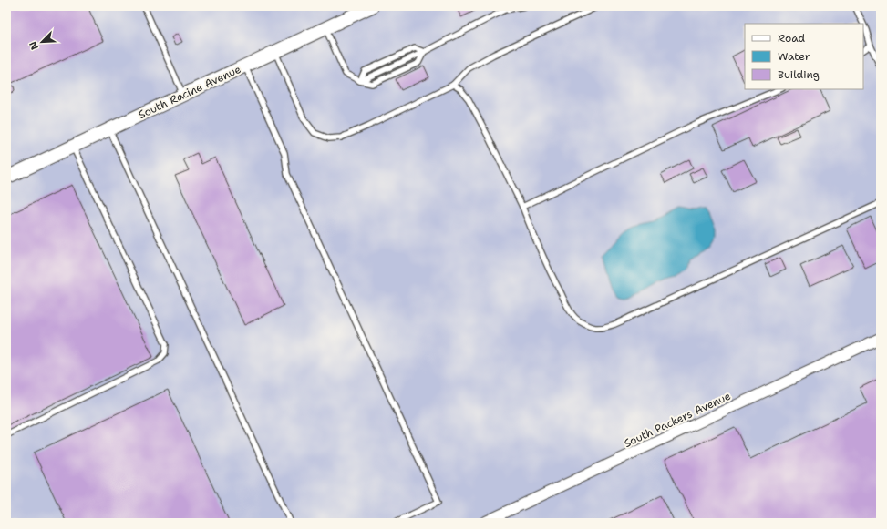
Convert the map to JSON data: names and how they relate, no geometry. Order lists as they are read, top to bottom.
{
  "streets": {
    "street": ["South Racine Avenue", "South Packers Avenue"]
  },
  "legend": ["Road", "Water", "Building"],
  "north": "bottom left"
}
